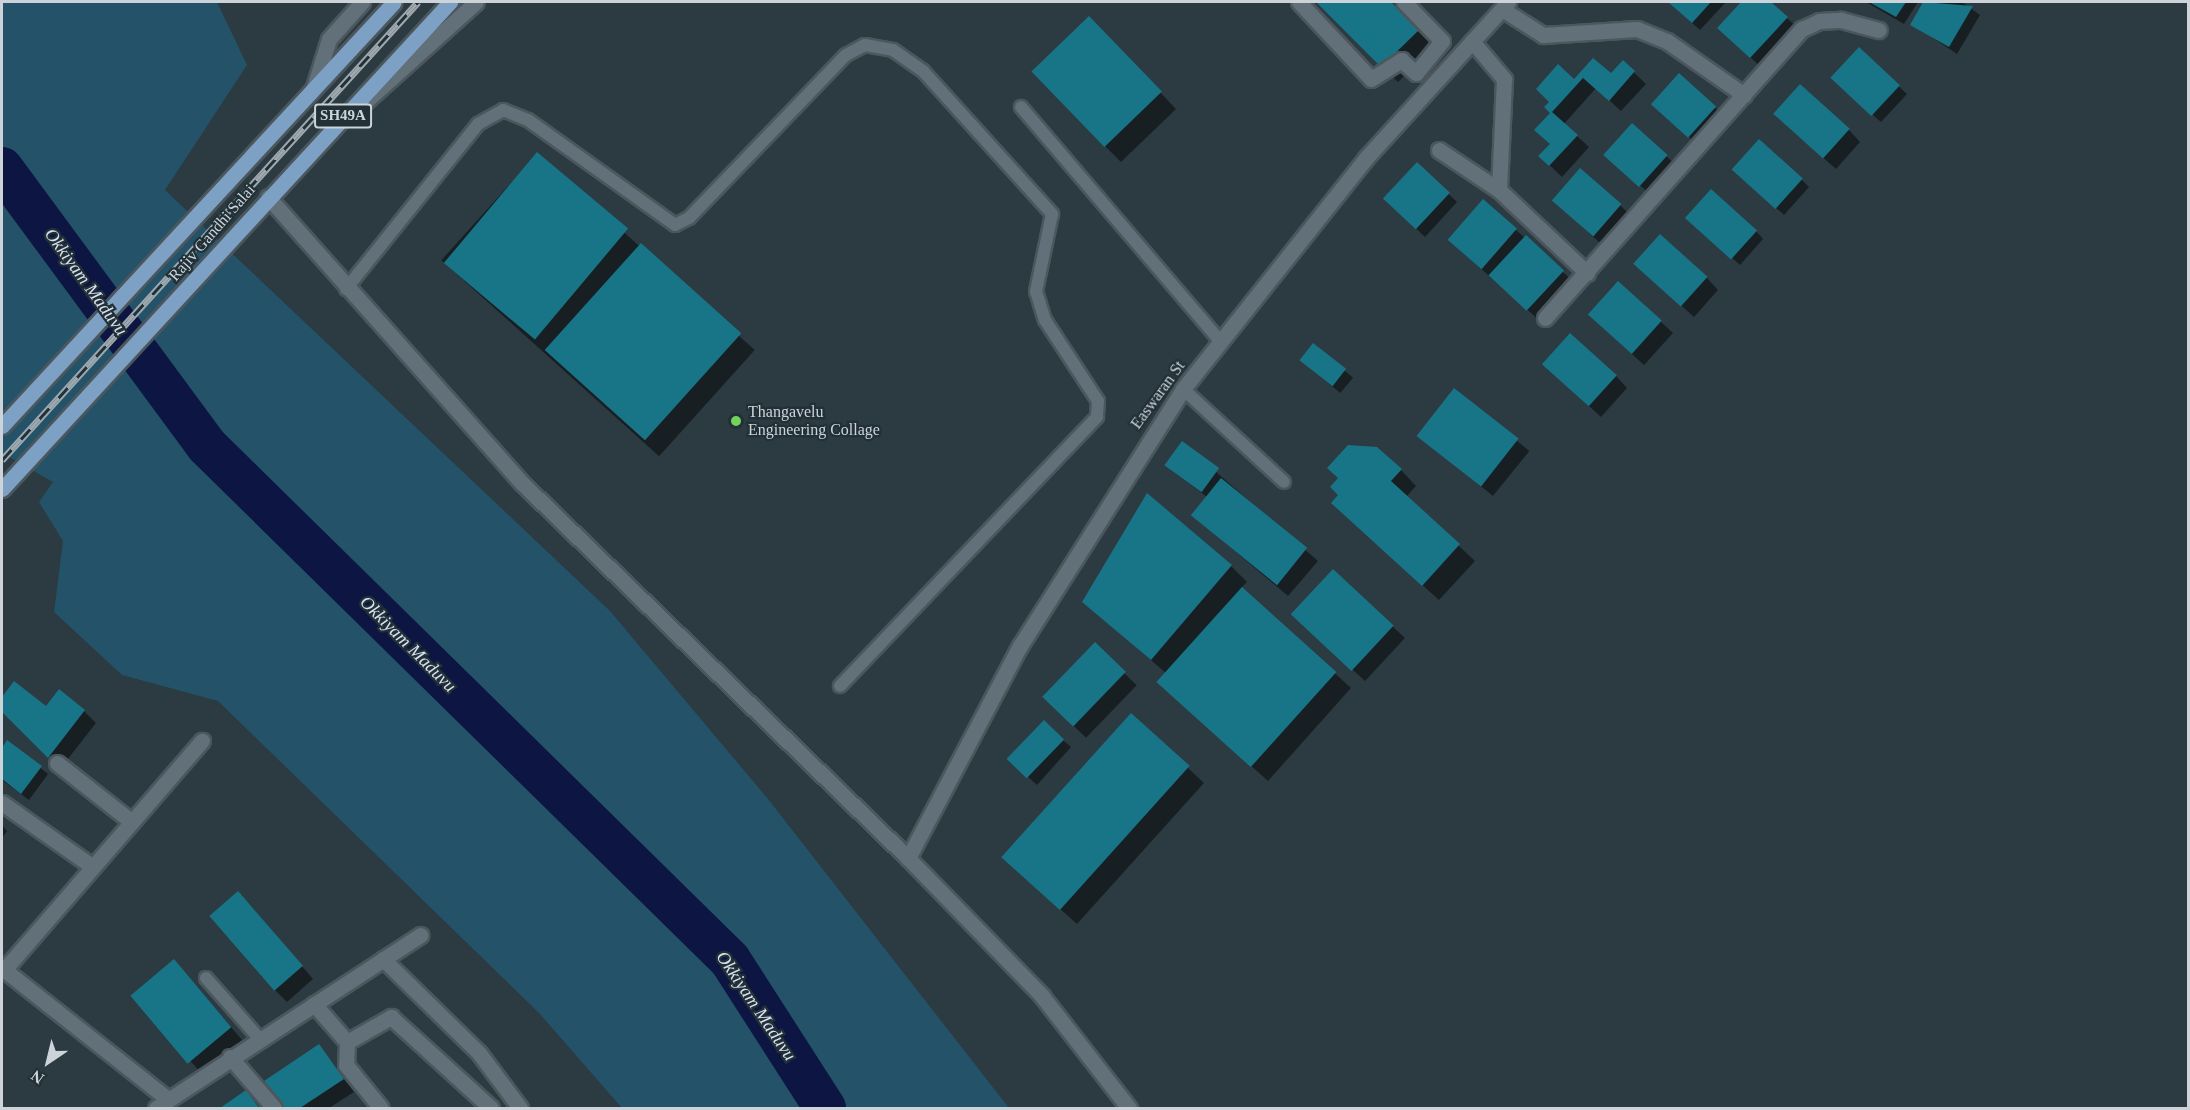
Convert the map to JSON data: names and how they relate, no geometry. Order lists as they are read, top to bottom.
{
  "streets": {
    "main road": ["SH49A", "Rajiv Gandhi Salai"],
    "street": ["Easwaran St"]
  },
  "water": ["Okkiyam Maduvu"],
  "places": ["Thangavelu Engineering Collage"],
  "north": "bottom left"
}
